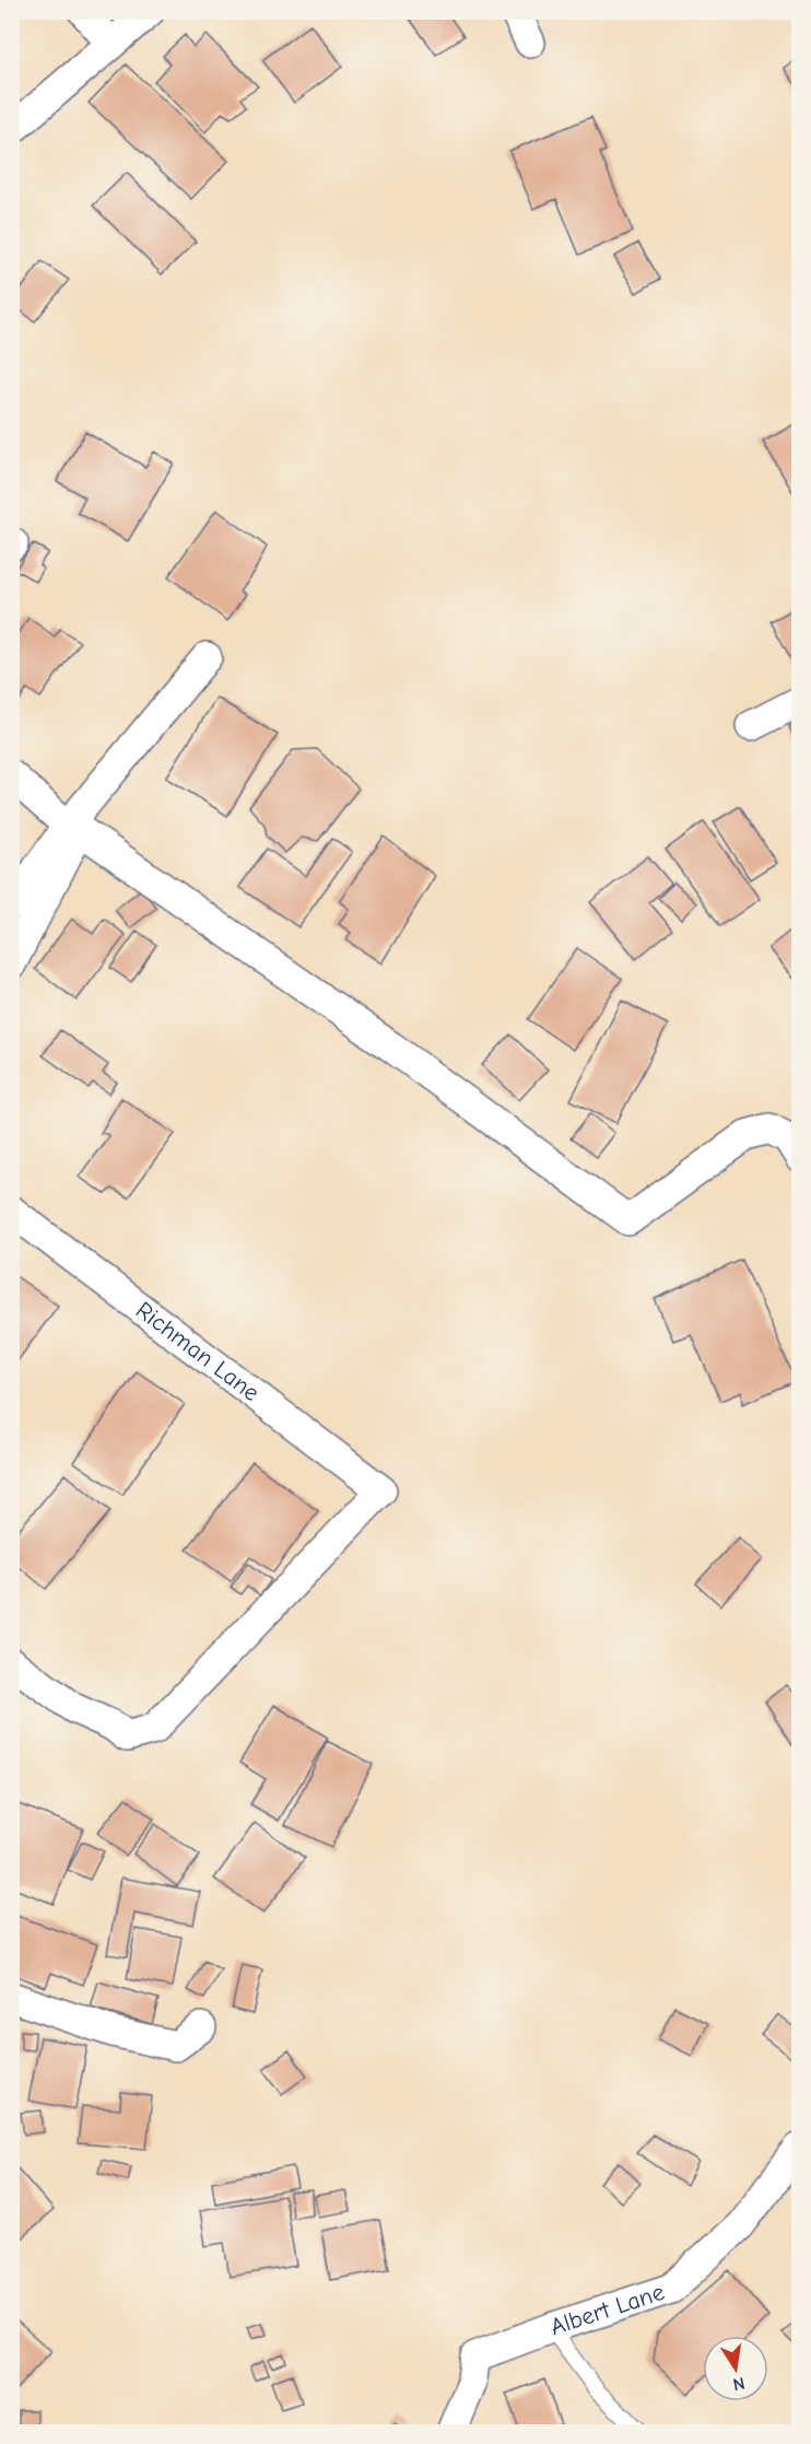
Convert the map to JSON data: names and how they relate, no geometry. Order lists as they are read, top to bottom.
{
  "streets": {
    "street": ["Richman Lane", "Albert Lane"]
  },
  "north": "bottom"
}
